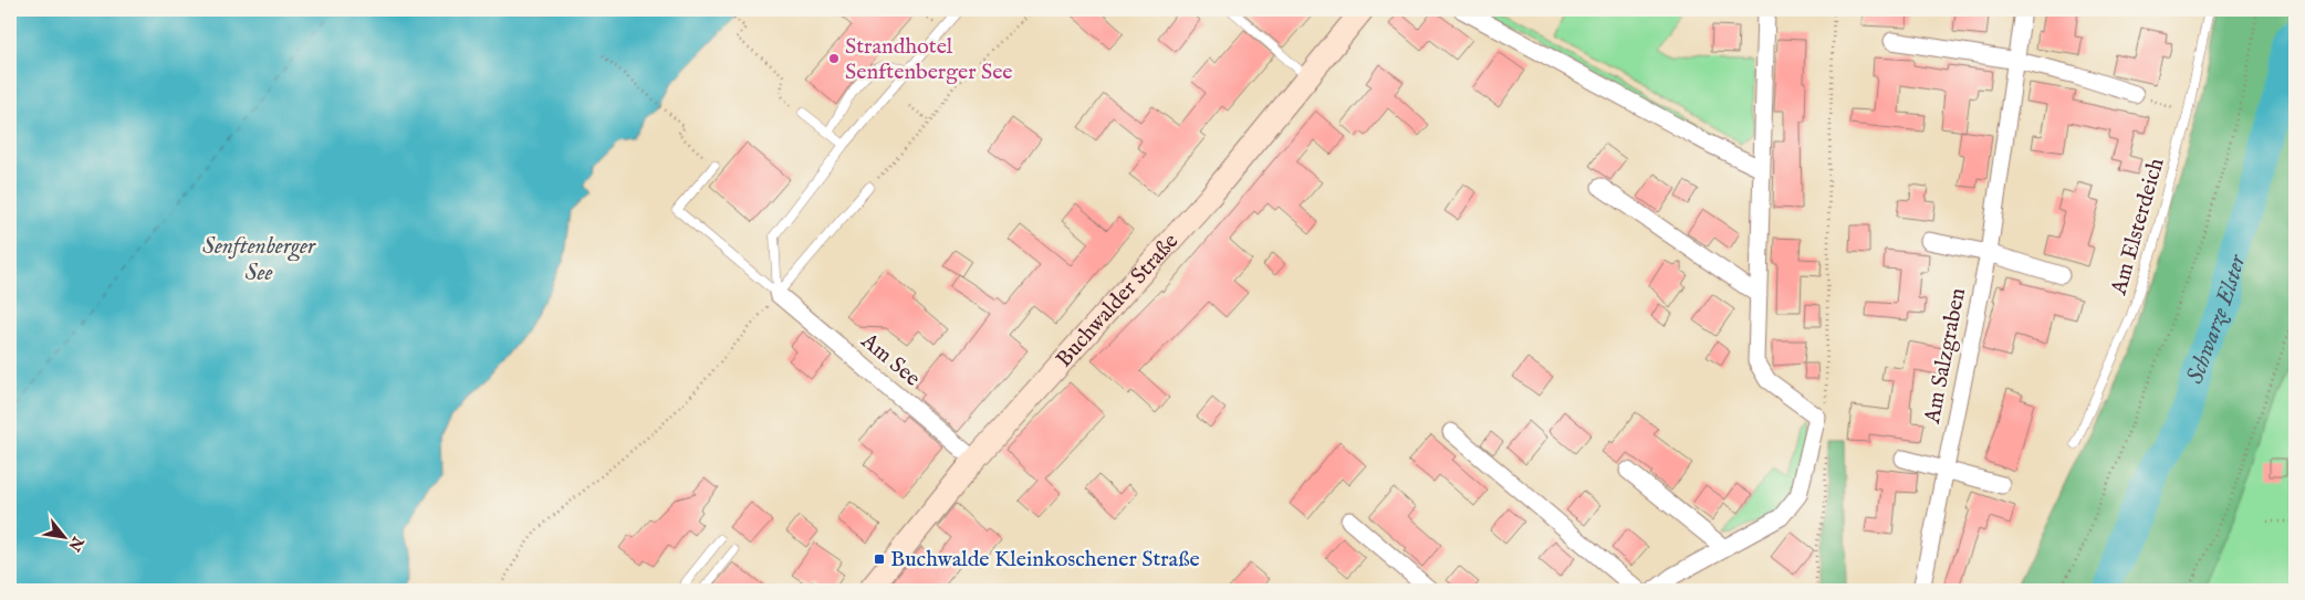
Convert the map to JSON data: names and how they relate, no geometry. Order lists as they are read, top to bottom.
{
  "streets": {
    "street": ["Buchwalder Straße", "Am Salzgraben", "Am See"],
    "lane": ["Am Elsterdeich"]
  },
  "crossings": [
    ["Buchwalder Straße", "Am See"]
  ],
  "water": ["Senftenberger See", "Schwarze Elster"],
  "places": {
    "other": ["Strandhotel Senftenberger See"],
    "transit": ["Buchwalde Kleinkoschener Straße"]
  },
  "north": "bottom right"
}
